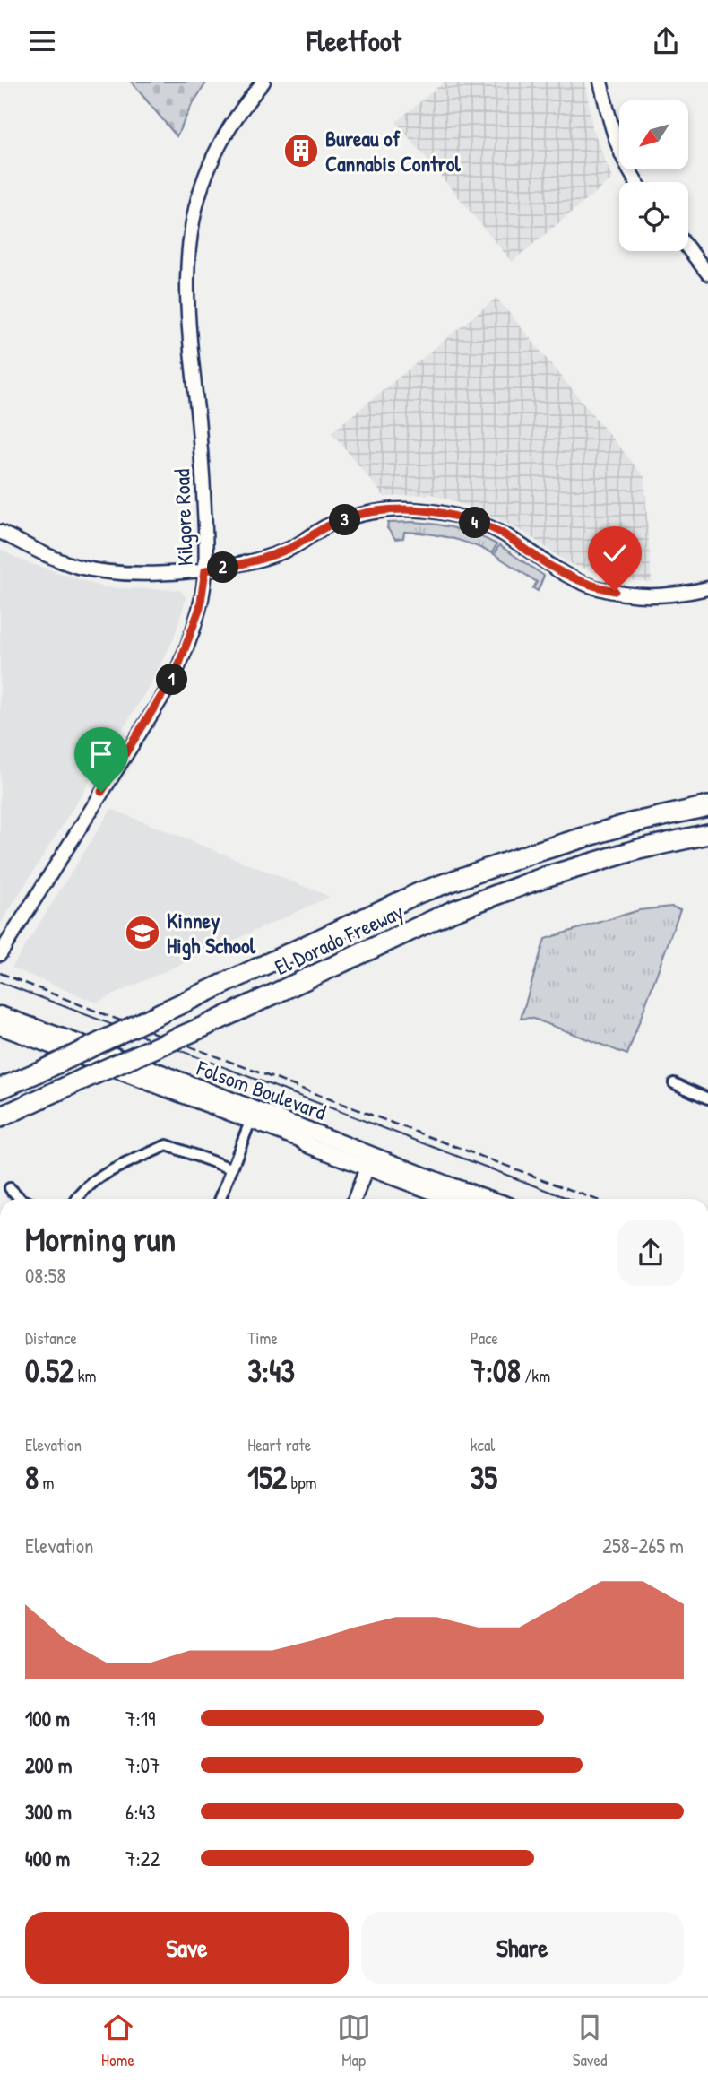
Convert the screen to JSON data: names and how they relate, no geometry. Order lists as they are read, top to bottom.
{
  "streets": {
    "highway": ["El Dorado Freeway"],
    "main road": ["Folsom Boulevard"],
    "street": ["Kilgore Road"]
  },
  "places": {
    "building": ["Bureau of Cannabis Control"],
    "school or university": ["Kinney High School"]
  },
  "north": "bottom left",
  "page": {
    "header": "Fleetfoot",
    "pins": [
      "3",
      "4",
      "2",
      "1"
    ],
    "heading": ["Morning run", "08:58"],
    "stats": [
      ["Distance", "0.52 km"],
      ["Time", "3:43"],
      ["Pace", "7:08 /km"],
      ["Elevation", "8 m"],
      ["Heart rate", "152 bpm"],
      ["kcal", "35"]
    ],
    "chart": ["Elevation", "258–265 m"],
    "list": [
      {
        "name": "100 m",
        "note": "7:19"
      },
      {
        "name": "200 m",
        "note": "7:07"
      },
      {
        "name": "300 m",
        "note": "6:43"
      },
      {
        "name": "400 m",
        "note": "7:22"
      }
    ],
    "buttons": ["Save", "Share"],
    "tabs": ["Home", "Map", "Saved"]
  }
}
